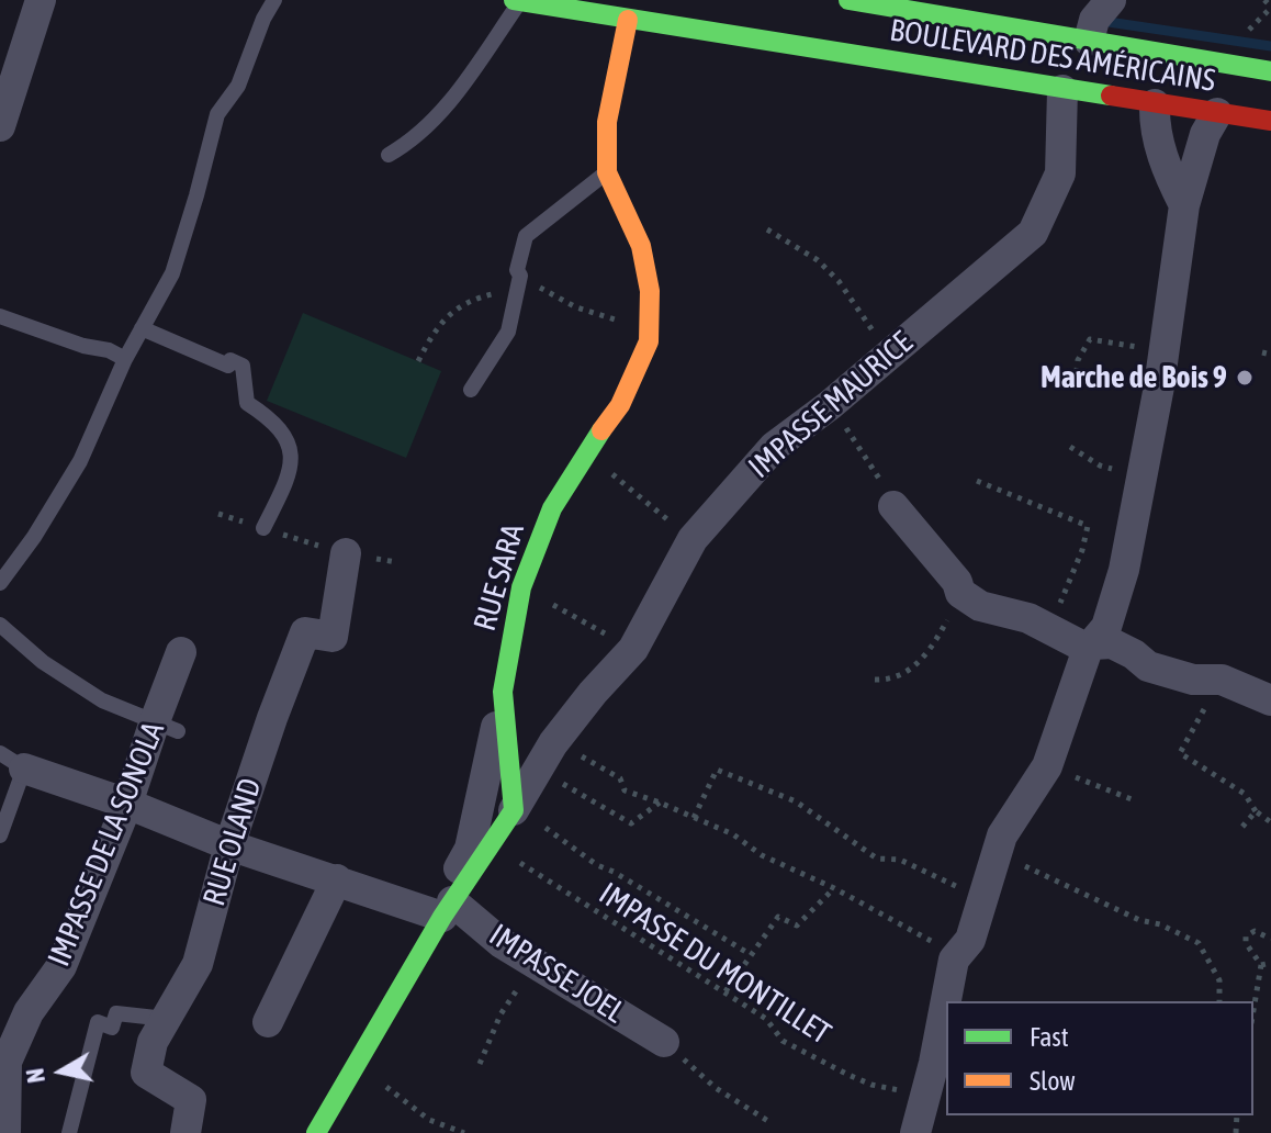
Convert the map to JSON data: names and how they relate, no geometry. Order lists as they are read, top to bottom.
{
  "streets": {
    "street": [
      "BOULEVARD DES AMÉRICAINS",
      "IMPASSE MAURICE",
      "RUE SARA",
      "RUE OLAND",
      "IMPASSE DE LA SONOLA",
      "IMPASSE JOEL"
    ],
    "path": ["IMPASSE DU MONTILLET"]
  },
  "crossings": [
    ["BOULEVARD DES AMÉRICAINS", "IMPASSE MAURICE"],
    ["BOULEVARD DES AMÉRICAINS", "RUE SARA"],
    ["IMPASSE MAURICE", "RUE SARA"]
  ],
  "places": ["Marche de Bois 9"],
  "legend": ["Fast", "Slow"],
  "north": "left"
}
